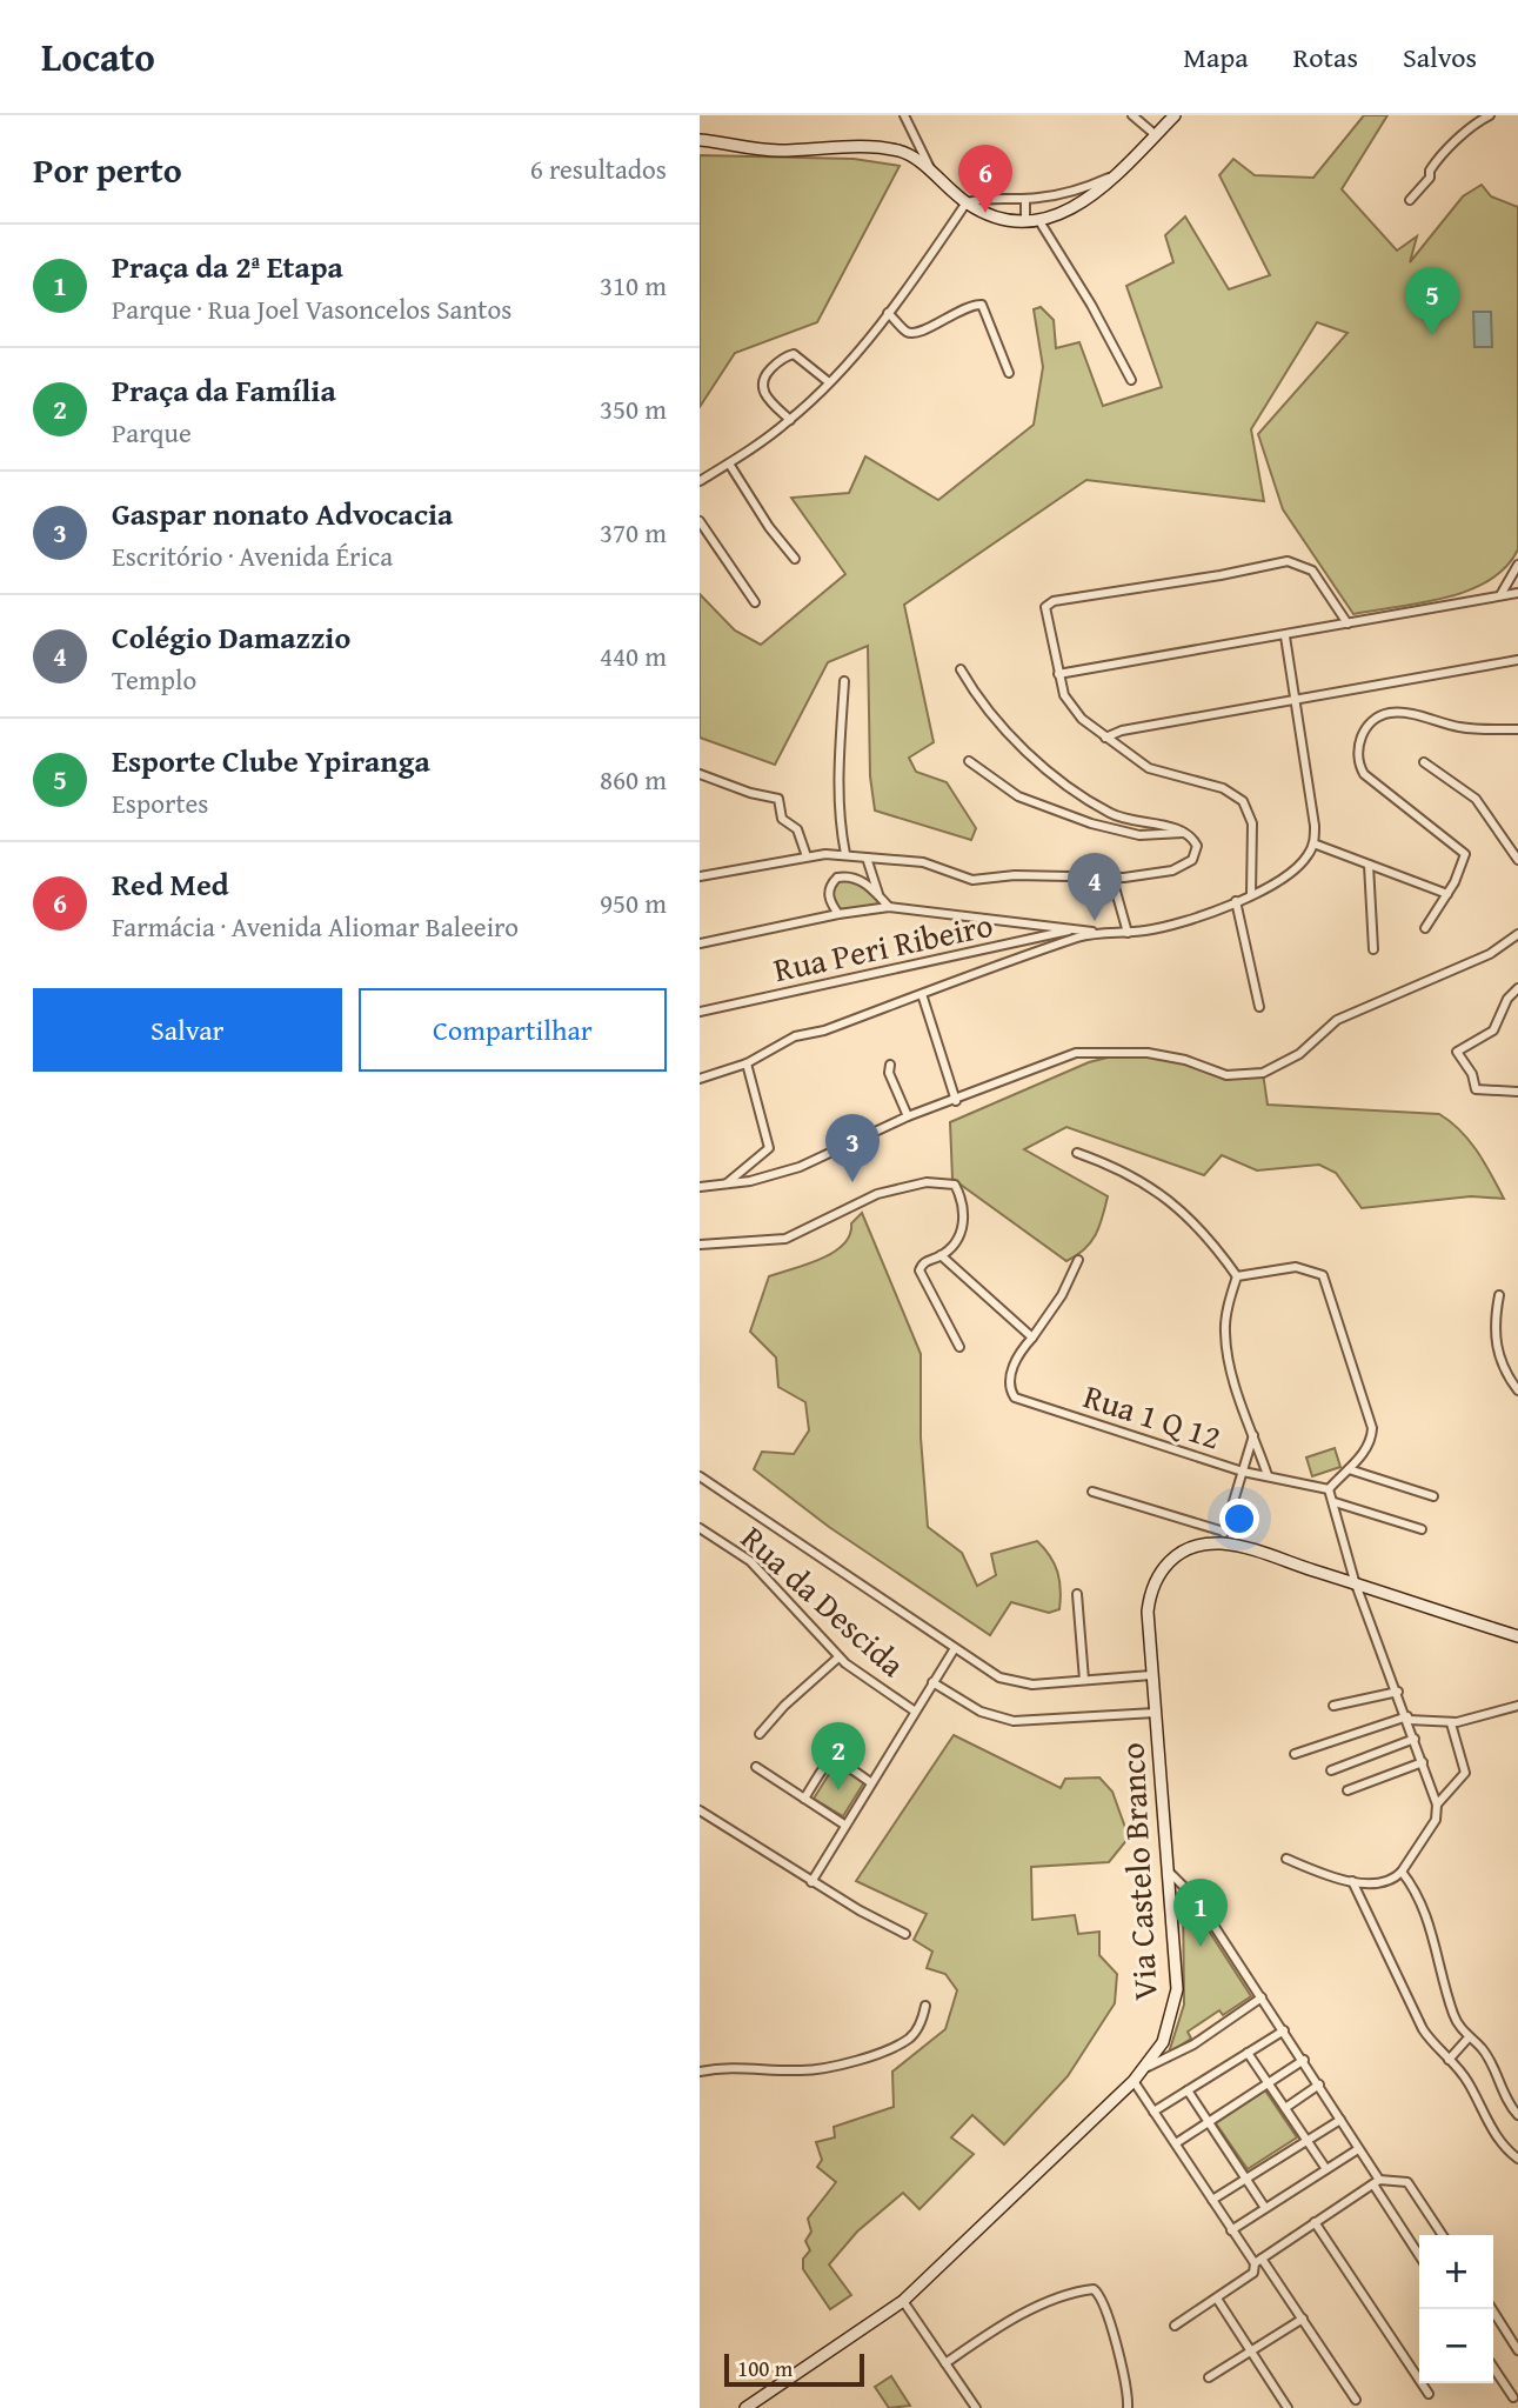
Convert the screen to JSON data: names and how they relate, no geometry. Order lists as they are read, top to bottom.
{
  "streets": {
    "main road": ["Via Castelo Branco"],
    "street": ["Rua Peri Ribeiro", "Rua 1 Q 12", "Rua da Descida"]
  },
  "scale_bar": "100 m",
  "page": {
    "header": "Locato",
    "nav": ["Mapa", "Rotas", "Salvos"],
    "heading": ["Por perto", "6 resultados"],
    "pins": [
      "6",
      "5",
      "4",
      "3",
      "2",
      "1"
    ],
    "list": [
      {
        "mark": "1",
        "name": "Praça da 2ª Etapa",
        "note": "Parque · Rua Joel Vasoncelos Santos",
        "value": "310 m"
      },
      {
        "mark": "2",
        "name": "Praça da Família",
        "note": "Parque",
        "value": "350 m"
      },
      {
        "mark": "3",
        "name": "Gaspar nonato Advocacia",
        "note": "Escritório · Avenida Érica",
        "value": "370 m"
      },
      {
        "mark": "4",
        "name": "Colégio Damazzio",
        "note": "Templo",
        "value": "440 m"
      },
      {
        "mark": "5",
        "name": "Esporte Clube Ypiranga",
        "note": "Esportes",
        "value": "860 m"
      },
      {
        "mark": "6",
        "name": "Red Med",
        "note": "Farmácia · Avenida Aliomar Baleeiro",
        "value": "950 m"
      }
    ],
    "buttons": ["Salvar", "Compartilhar"],
    "map_buttons": ["+", "−"],
    "scale": "100 m"
  }
}
